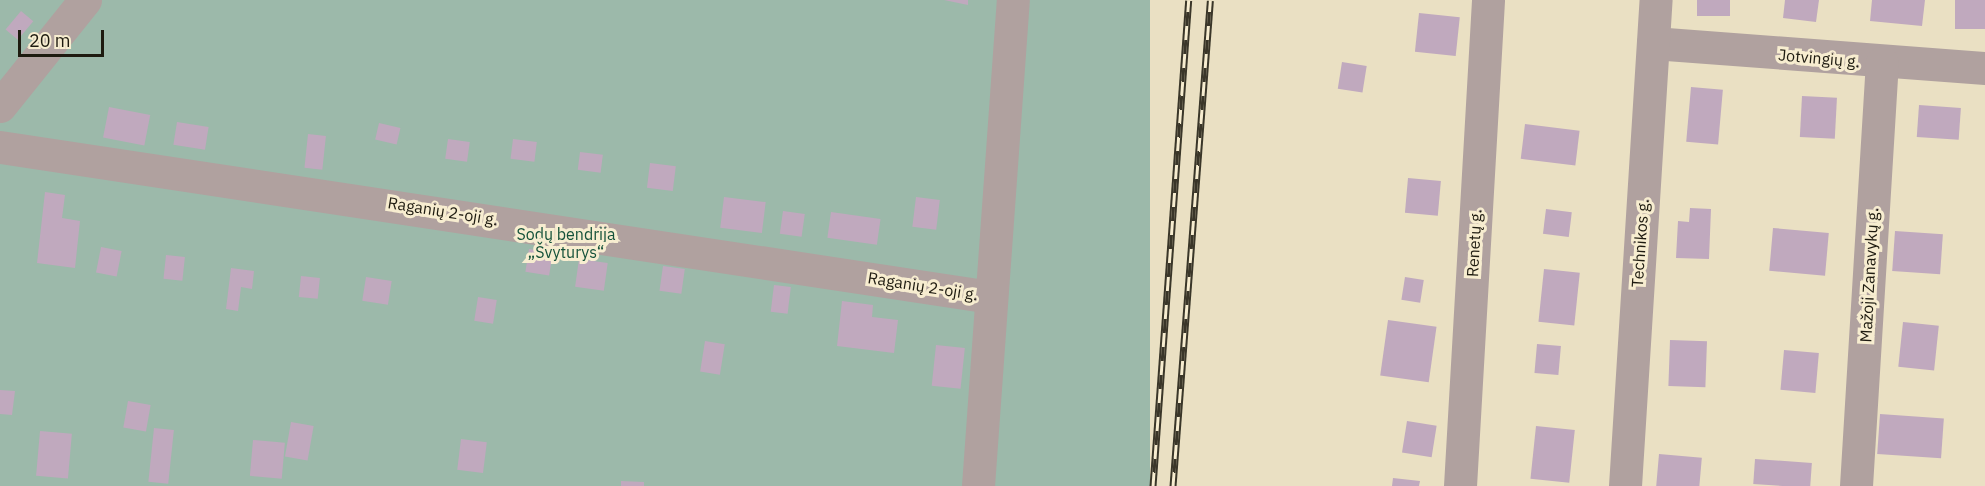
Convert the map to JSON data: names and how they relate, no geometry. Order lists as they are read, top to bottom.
{
  "streets": {
    "street": [
      "Jotvingių g.",
      "Raganių 2-oji g.",
      "Renetų g.",
      "Technikos g.",
      "Mažoji Zanavykų g."
    ]
  },
  "crossings": [
    ["Jotvingių g.", "Technikos g."],
    ["Jotvingių g.", "Mažoji Zanavykų g."]
  ],
  "parks": ["Sodų bendrija „Švyturys“"],
  "scale_bar": "20 m"
}
